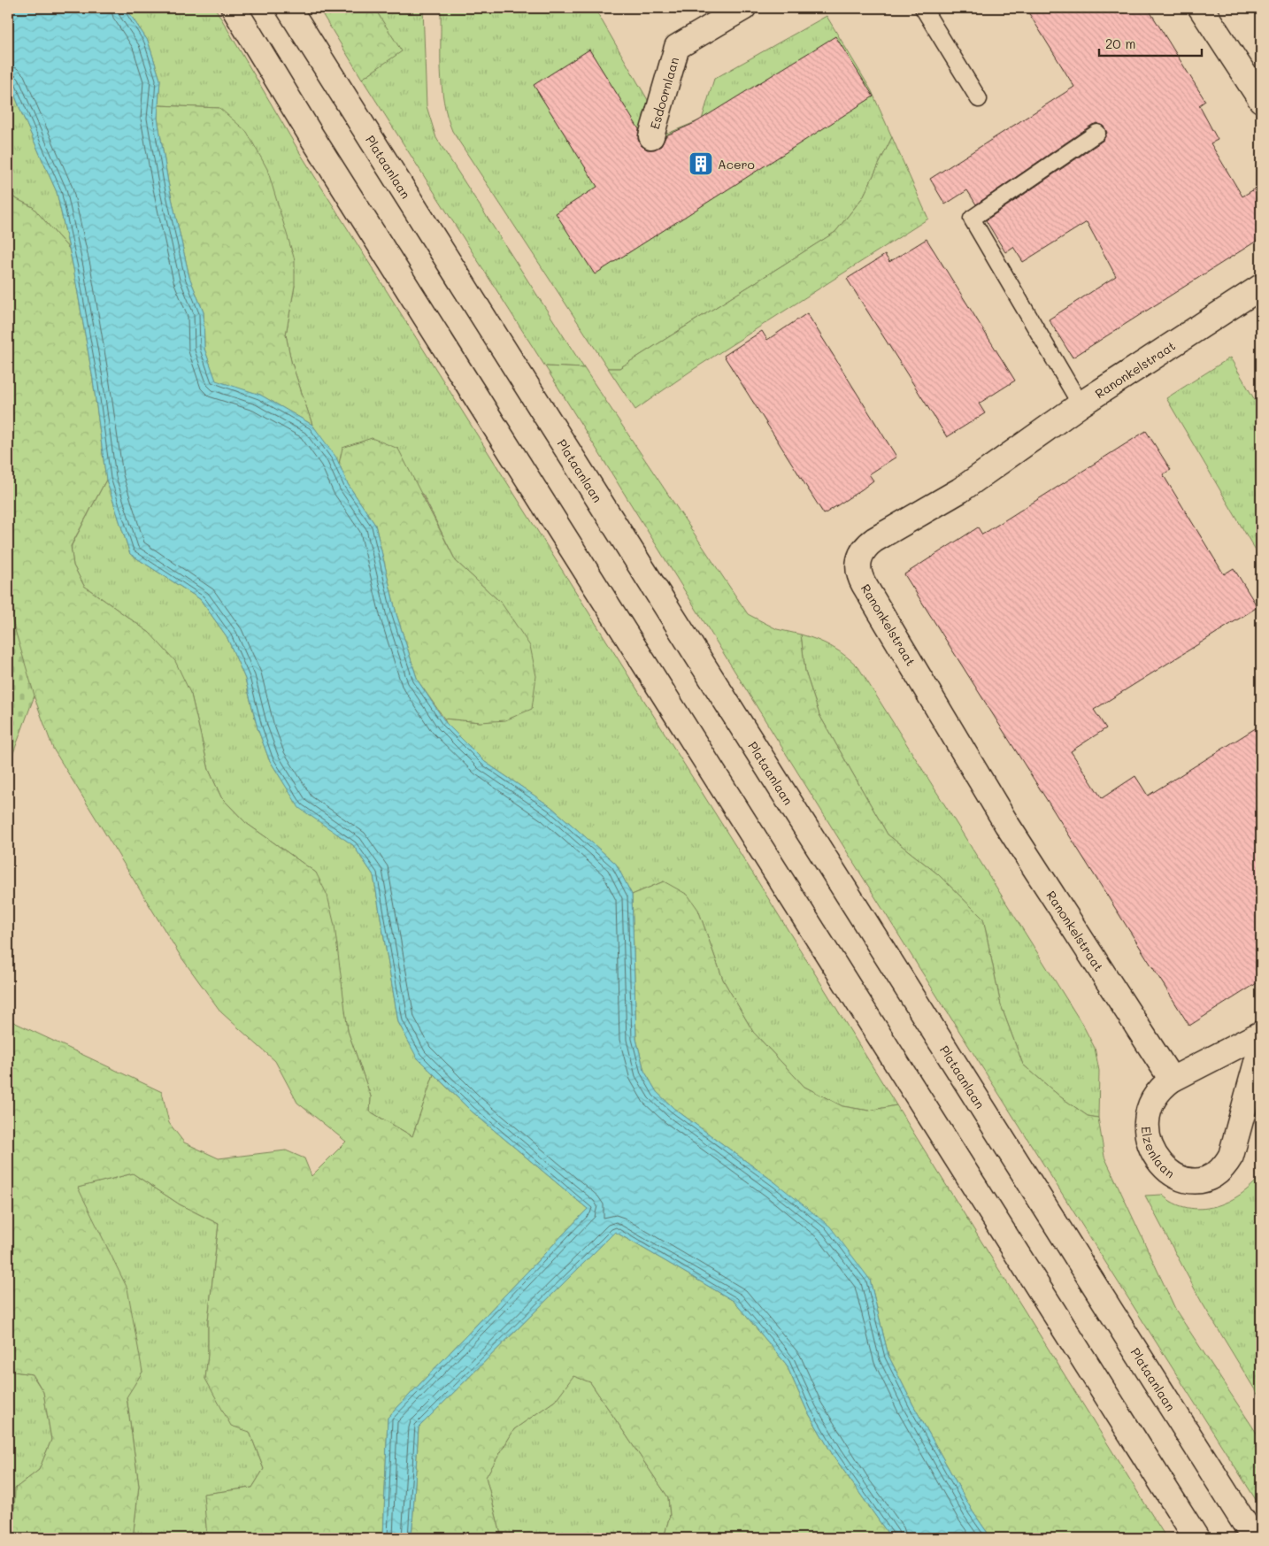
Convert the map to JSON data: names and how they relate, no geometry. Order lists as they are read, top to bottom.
{
  "streets": {
    "main road": [
      "Esdoornlaan",
      "Plataanlaan",
      "Ranonkelstraat",
      "Elzenlaan"
    ]
  },
  "crossings": [
    ["Ranonkelstraat", "Elzenlaan"]
  ],
  "places": {
    "building": ["Acero"]
  },
  "scale_bar": "20 m"
}
